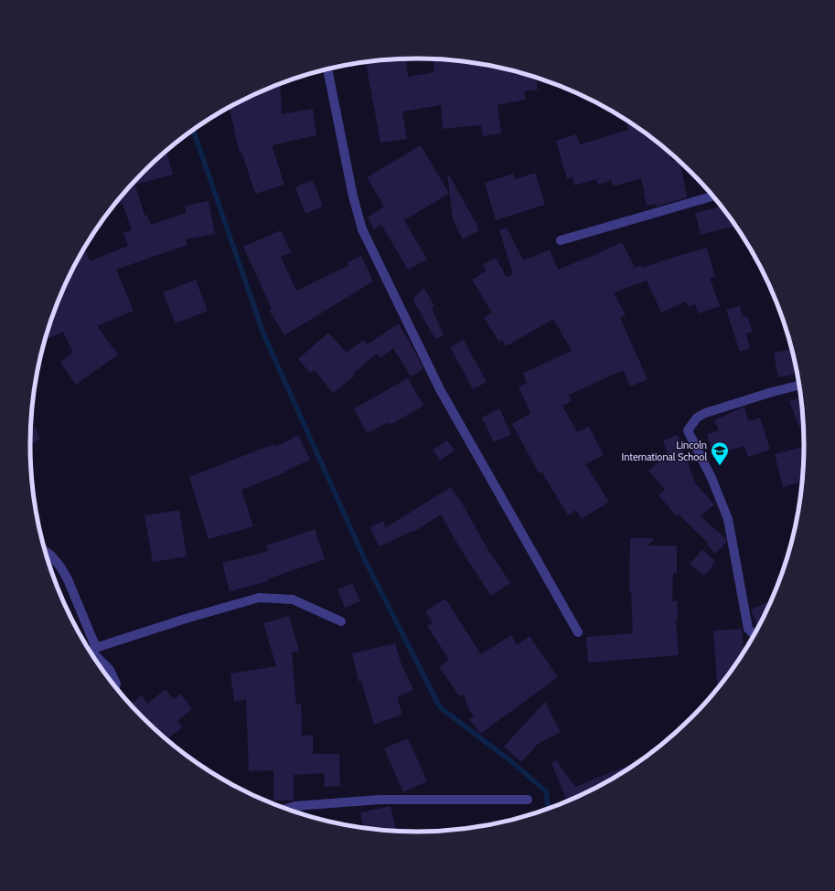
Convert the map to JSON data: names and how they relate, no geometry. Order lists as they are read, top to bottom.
{
  "places": {
    "school or university": ["Lincoln International School"]
  }
}
